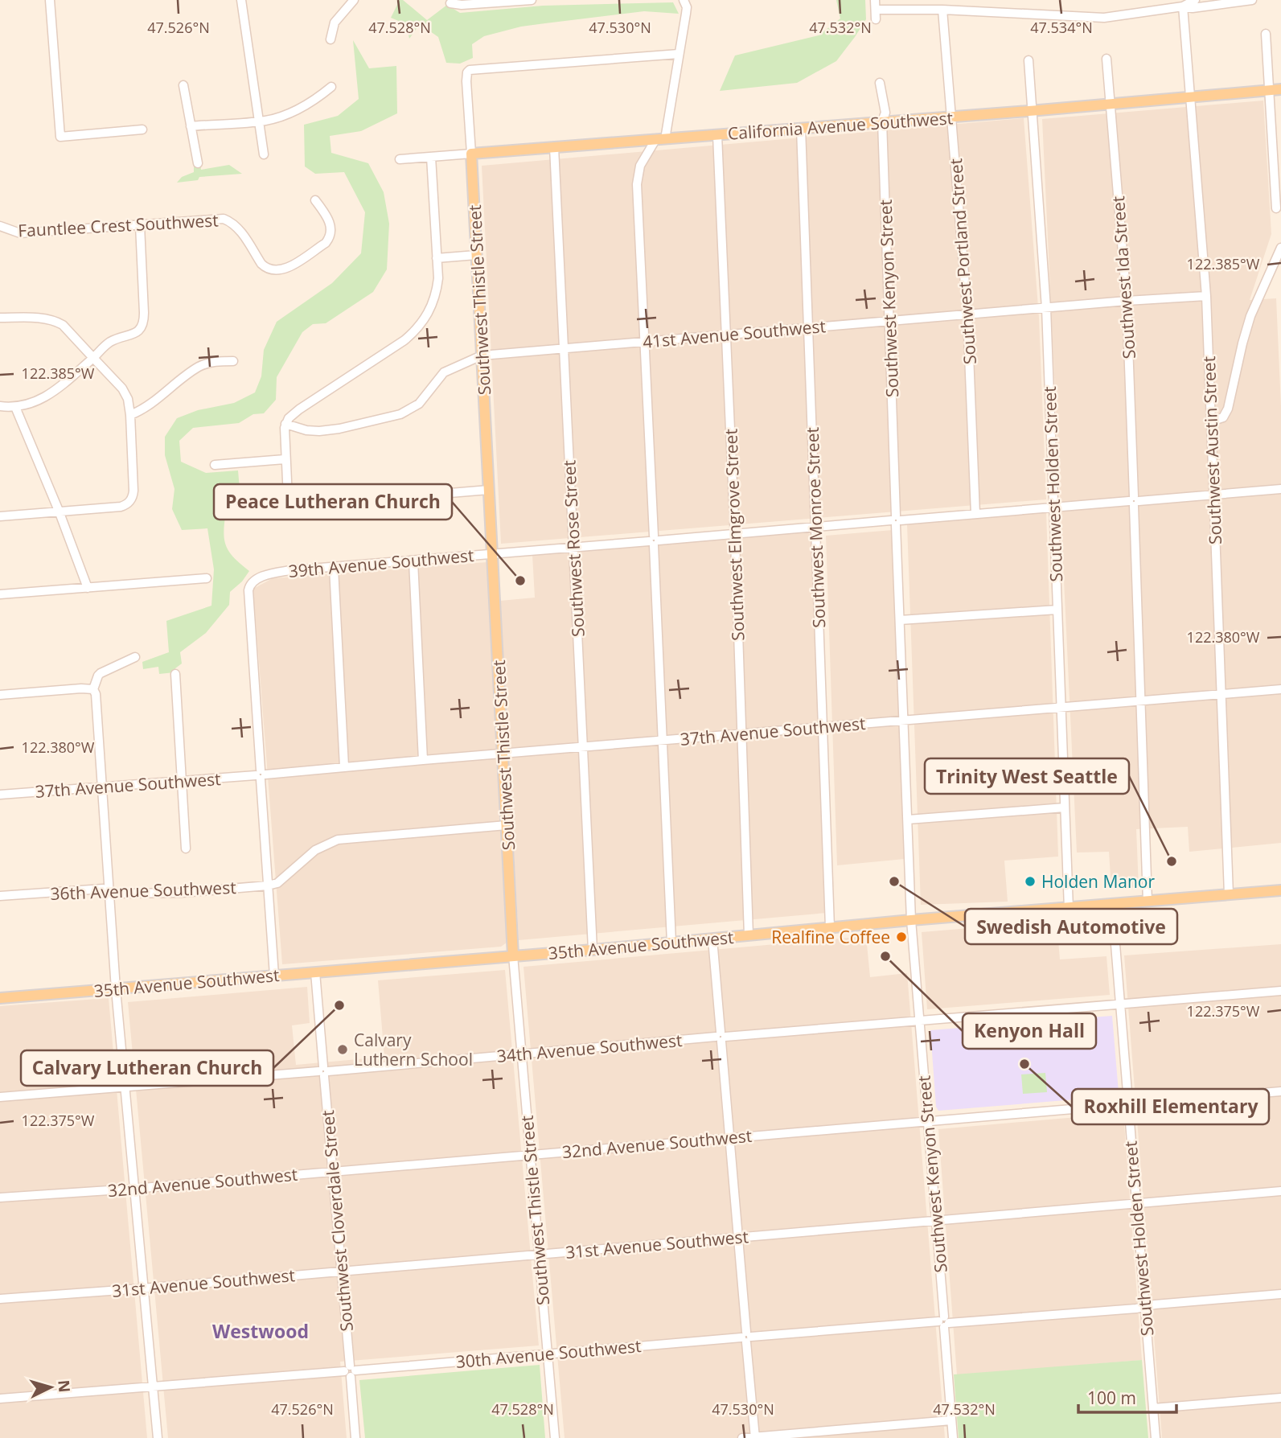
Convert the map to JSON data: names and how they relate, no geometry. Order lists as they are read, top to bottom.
{
  "streets": {
    "main road": ["California Avenue Southwest", "Southwest Thistle Street", "35th Avenue Southwest"],
    "street": [
      "Fauntlee Crest Southwest",
      "Southwest Portland Street",
      "Southwest Ida Street",
      "Southwest Kenyon Street",
      "41st Avenue Southwest",
      "Southwest Austin Street",
      "Southwest Holden Street",
      "Southwest Monroe Street",
      "Southwest Elmgrove Street",
      "Southwest Rose Street",
      "39th Avenue Southwest",
      "37th Avenue Southwest",
      "36th Avenue Southwest",
      "34th Avenue Southwest",
      "32nd Avenue Southwest",
      "Southwest Cloverdale Street",
      "31st Avenue Southwest",
      "30th Avenue Southwest"
    ]
  },
  "crossings": [
    ["California Avenue Southwest", "Southwest Portland Street"],
    ["California Avenue Southwest", "Southwest Ida Street"],
    ["California Avenue Southwest", "Southwest Kenyon Street"],
    ["California Avenue Southwest", "Southwest Thistle Street"],
    ["California Avenue Southwest", "Southwest Austin Street"],
    ["California Avenue Southwest", "Southwest Holden Street"],
    ["California Avenue Southwest", "Southwest Monroe Street"],
    ["California Avenue Southwest", "Southwest Elmgrove Street"],
    ["California Avenue Southwest", "Southwest Rose Street"],
    ["Southwest Portland Street", "41st Avenue Southwest"],
    ["Southwest Portland Street", "39th Avenue Southwest"],
    ["Southwest Ida Street", "41st Avenue Southwest"],
    ["Southwest Ida Street", "39th Avenue Southwest"],
    ["Southwest Ida Street", "37th Avenue Southwest"],
    ["Southwest Ida Street", "35th Avenue Southwest"],
    ["Southwest Kenyon Street", "41st Avenue Southwest"],
    ["Southwest Kenyon Street", "39th Avenue Southwest"],
    ["Southwest Kenyon Street", "37th Avenue Southwest"],
    ["Southwest Kenyon Street", "35th Avenue Southwest"],
    ["Southwest Kenyon Street", "34th Avenue Southwest"],
    ["Southwest Kenyon Street", "32nd Avenue Southwest"],
    ["Southwest Kenyon Street", "31st Avenue Southwest"],
    ["Southwest Kenyon Street", "30th Avenue Southwest"],
    ["Southwest Thistle Street", "41st Avenue Southwest"],
    ["Southwest Thistle Street", "39th Avenue Southwest"],
    ["Southwest Thistle Street", "37th Avenue Southwest"],
    ["Southwest Thistle Street", "36th Avenue Southwest"],
    ["Southwest Thistle Street", "35th Avenue Southwest"],
    ["Southwest Thistle Street", "34th Avenue Southwest"],
    ["Southwest Thistle Street", "32nd Avenue Southwest"],
    ["Southwest Thistle Street", "31st Avenue Southwest"],
    ["Southwest Thistle Street", "30th Avenue Southwest"],
    ["41st Avenue Southwest", "Southwest Austin Street"],
    ["41st Avenue Southwest", "Southwest Holden Street"],
    ["41st Avenue Southwest", "Southwest Monroe Street"],
    ["41st Avenue Southwest", "Southwest Elmgrove Street"],
    ["41st Avenue Southwest", "Southwest Rose Street"],
    ["Southwest Austin Street", "39th Avenue Southwest"],
    ["Southwest Austin Street", "37th Avenue Southwest"],
    ["Southwest Austin Street", "35th Avenue Southwest"],
    ["Southwest Holden Street", "39th Avenue Southwest"],
    ["Southwest Holden Street", "37th Avenue Southwest"],
    ["Southwest Holden Street", "35th Avenue Southwest"],
    ["Southwest Holden Street", "34th Avenue Southwest"],
    ["Southwest Holden Street", "32nd Avenue Southwest"],
    ["Southwest Holden Street", "31st Avenue Southwest"],
    ["Southwest Holden Street", "30th Avenue Southwest"],
    ["Southwest Monroe Street", "39th Avenue Southwest"],
    ["Southwest Monroe Street", "37th Avenue Southwest"],
    ["Southwest Monroe Street", "35th Avenue Southwest"],
    ["Southwest Elmgrove Street", "39th Avenue Southwest"],
    ["Southwest Elmgrove Street", "37th Avenue Southwest"],
    ["Southwest Elmgrove Street", "35th Avenue Southwest"],
    ["Southwest Rose Street", "39th Avenue Southwest"],
    ["Southwest Rose Street", "37th Avenue Southwest"],
    ["Southwest Rose Street", "35th Avenue Southwest"],
    ["39th Avenue Southwest", "37th Avenue Southwest"],
    ["35th Avenue Southwest", "Southwest Cloverdale Street"],
    ["34th Avenue Southwest", "Southwest Cloverdale Street"],
    ["32nd Avenue Southwest", "Southwest Cloverdale Street"],
    ["Southwest Cloverdale Street", "31st Avenue Southwest"],
    ["Southwest Cloverdale Street", "30th Avenue Southwest"]
  ],
  "districts": ["Westwood"],
  "places": [
    "Peace Lutheran Church",
    "Trinity West Seattle",
    "Swedish Automotive",
    "Holden Manor",
    "Realfine Coffee",
    "Kenyon Hall",
    "Calvary Lutheran Church",
    "Calvary Luthern School",
    "Roxhill Elementary"
  ],
  "scale_bar": "100 m",
  "north": "right",
  "coordinates": [
    "47.526°N",
    "47.528°N",
    "47.530°N",
    "47.532°N",
    "47.534°N",
    "122.385°W",
    "122.380°W",
    "122.375°W"
  ]
}
